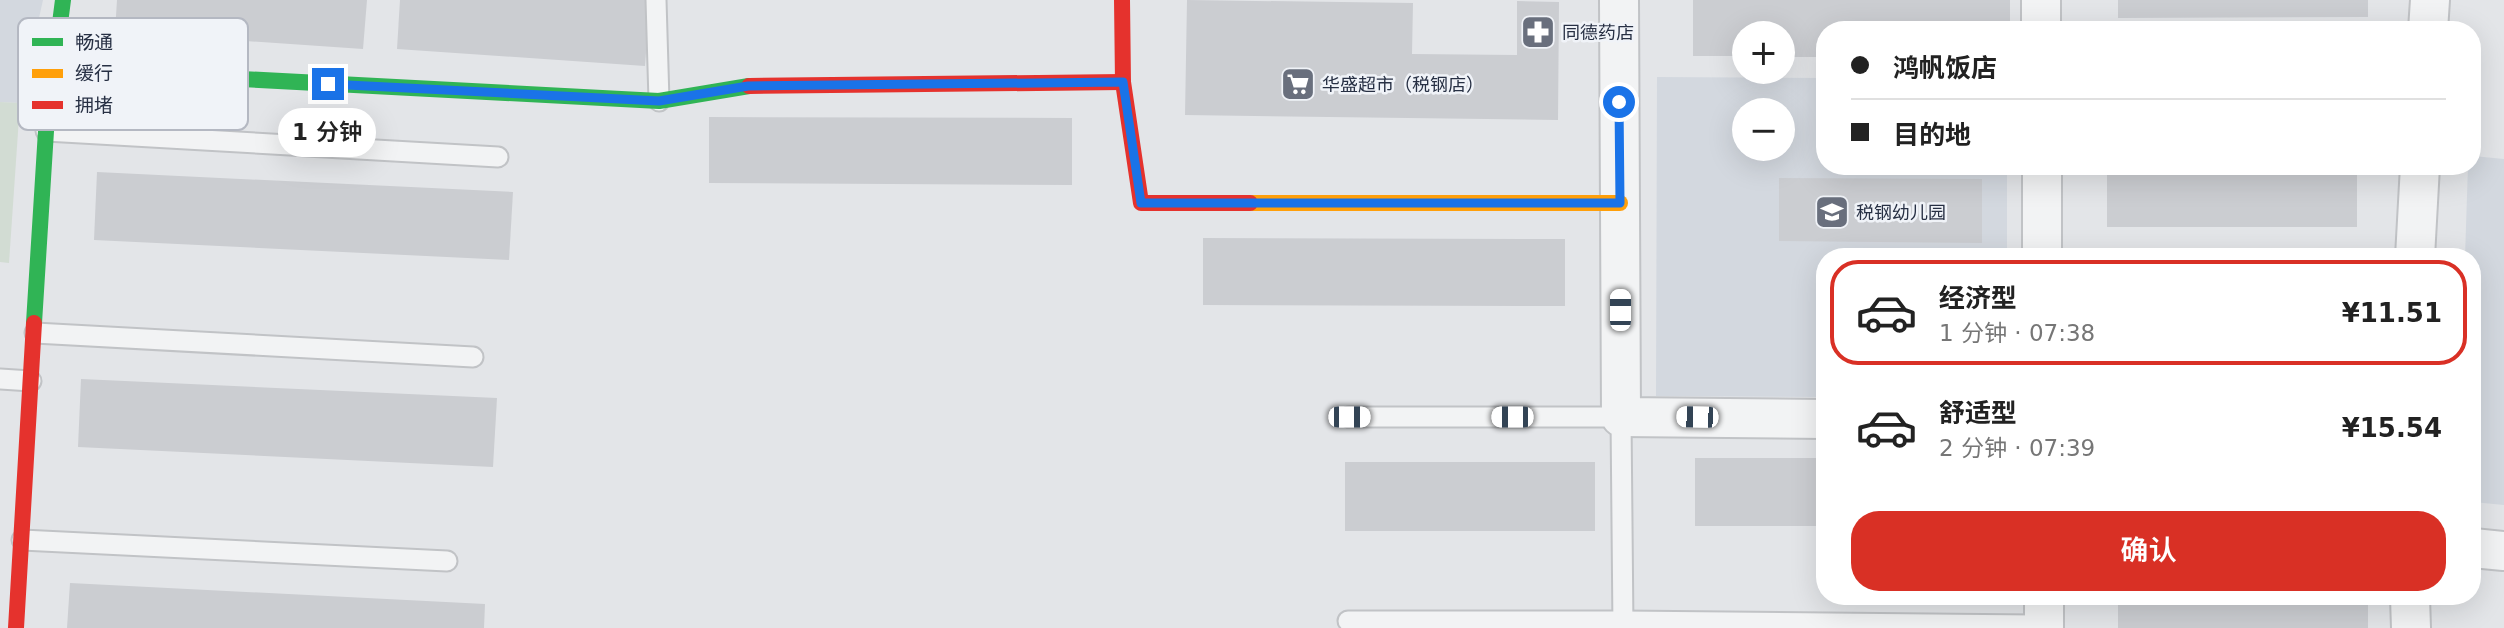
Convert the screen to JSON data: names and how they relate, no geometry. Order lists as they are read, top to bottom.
{
  "places": {
    "pharmacy": ["同德药店"],
    "supermarket": ["华盛超市（税钢店）"],
    "school or university": ["税钢幼儿园"]
  },
  "legend": ["畅通", "缓行", "拥堵"],
  "page": {
    "map_buttons": ["+", "−"],
    "banner": ["鸿帆饭店", "目的地"],
    "bubble": "1 分钟",
    "list": [
      {
        "name": "经济型",
        "note": "1 分钟 · 07:38",
        "value": "¥11.51"
      },
      {
        "name": "舒适型",
        "note": "2 分钟 · 07:39",
        "value": "¥15.54"
      }
    ],
    "buttons": "确认"
  }
}
